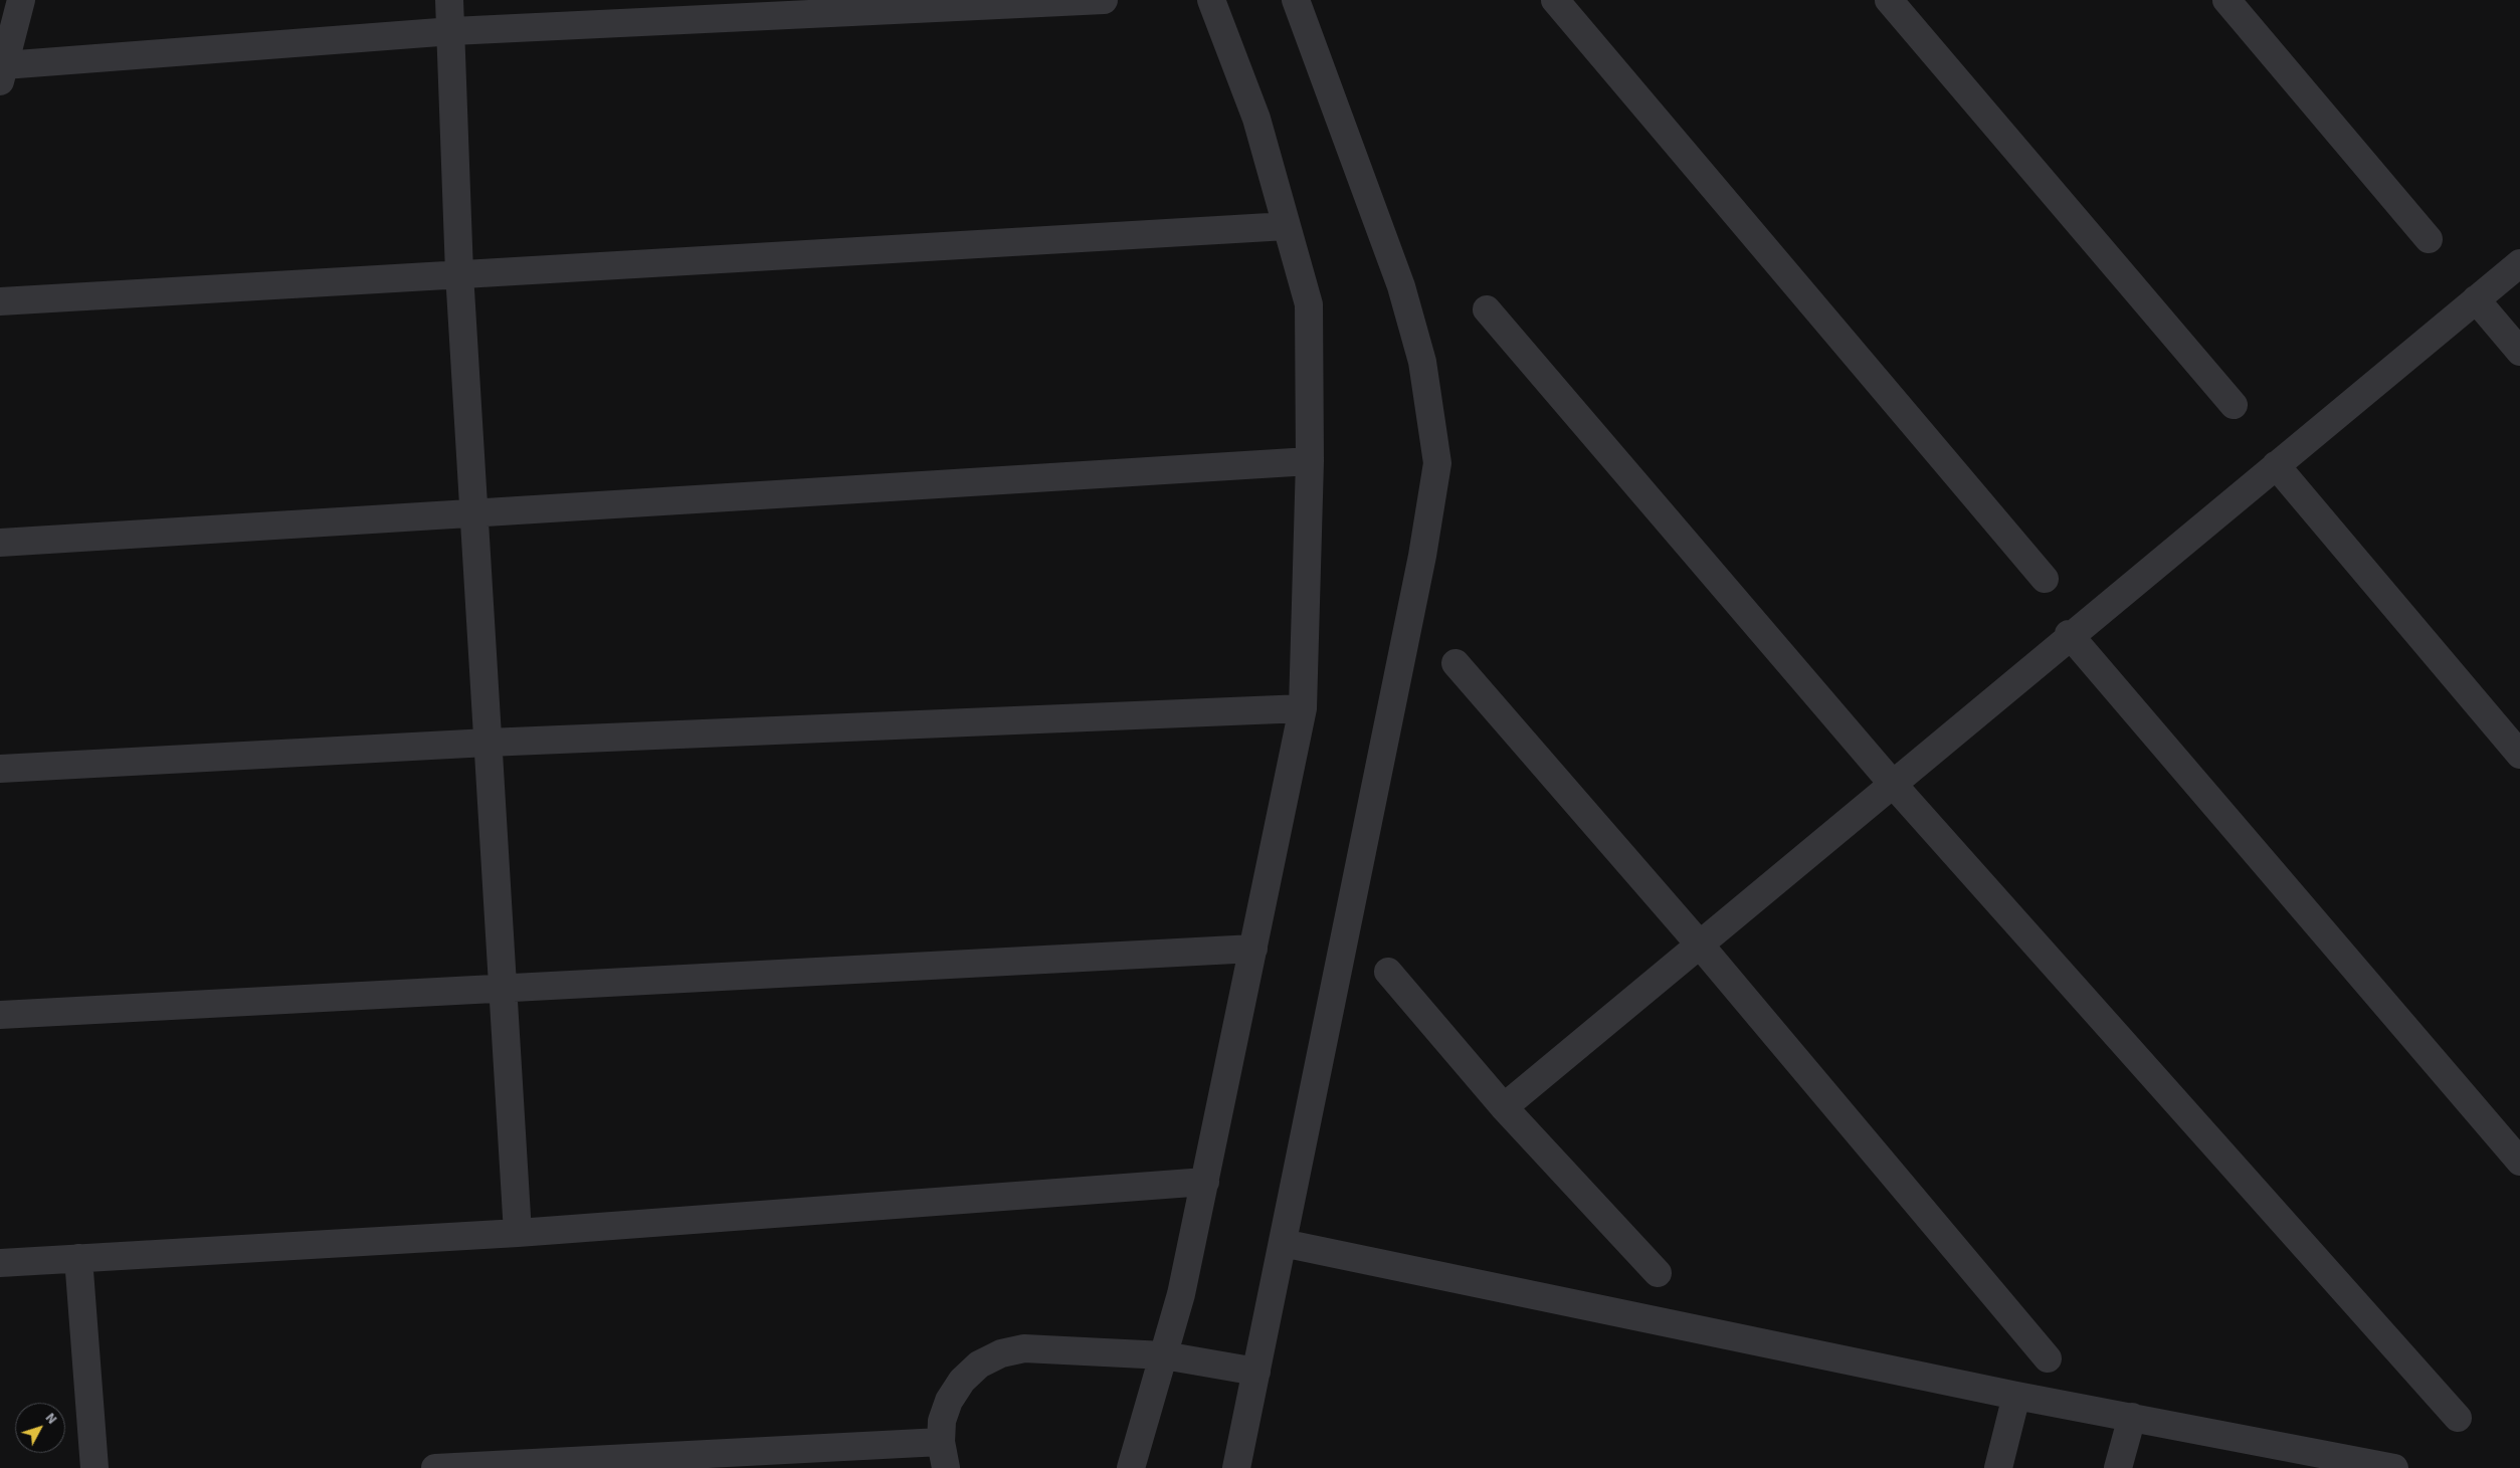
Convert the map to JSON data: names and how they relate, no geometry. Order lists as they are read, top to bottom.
{
  "north": "top right"
}
